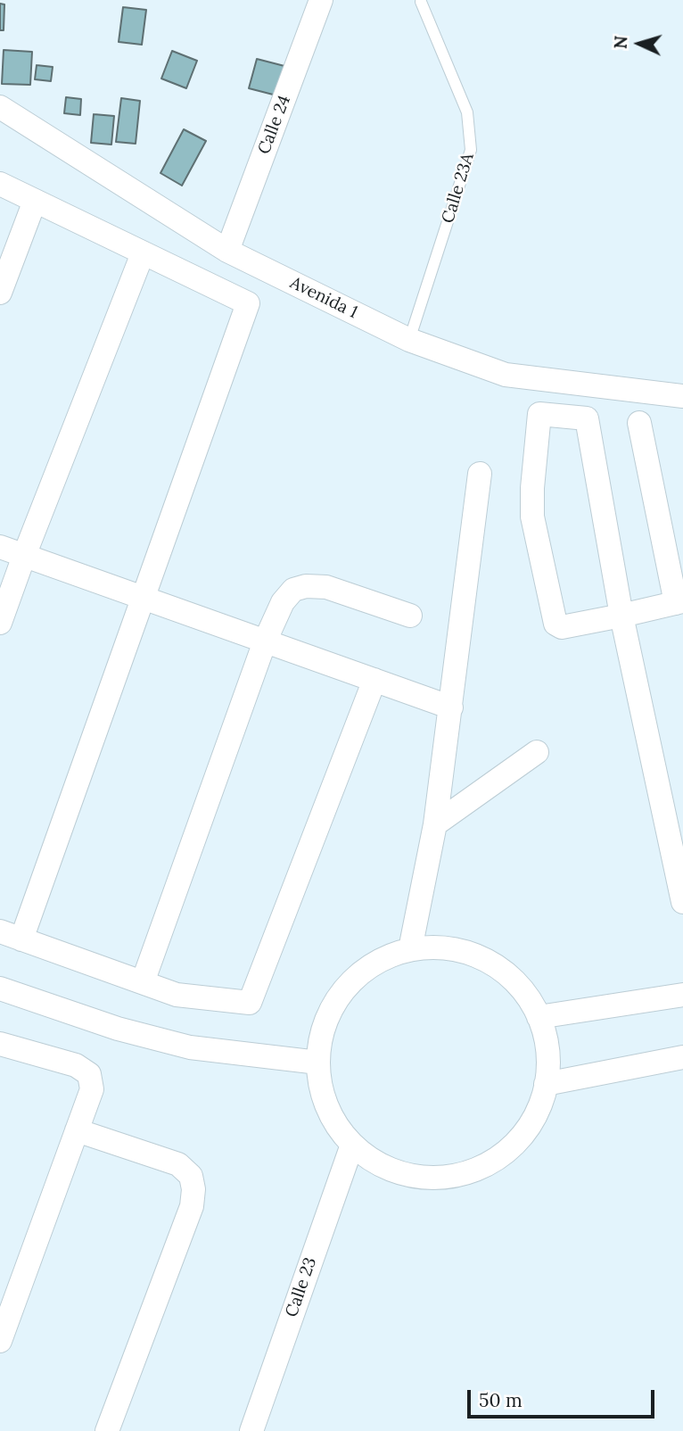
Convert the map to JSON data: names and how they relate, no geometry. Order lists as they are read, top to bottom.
{
  "streets": {
    "street": ["Calle 24", "Avenida 1", "Calle 23"],
    "lane": ["Calle 23A"]
  },
  "crossings": [
    ["Calle 24", "Avenida 1"],
    ["Calle 23A", "Avenida 1"]
  ],
  "scale_bar": "50 m",
  "north": "left"
}
